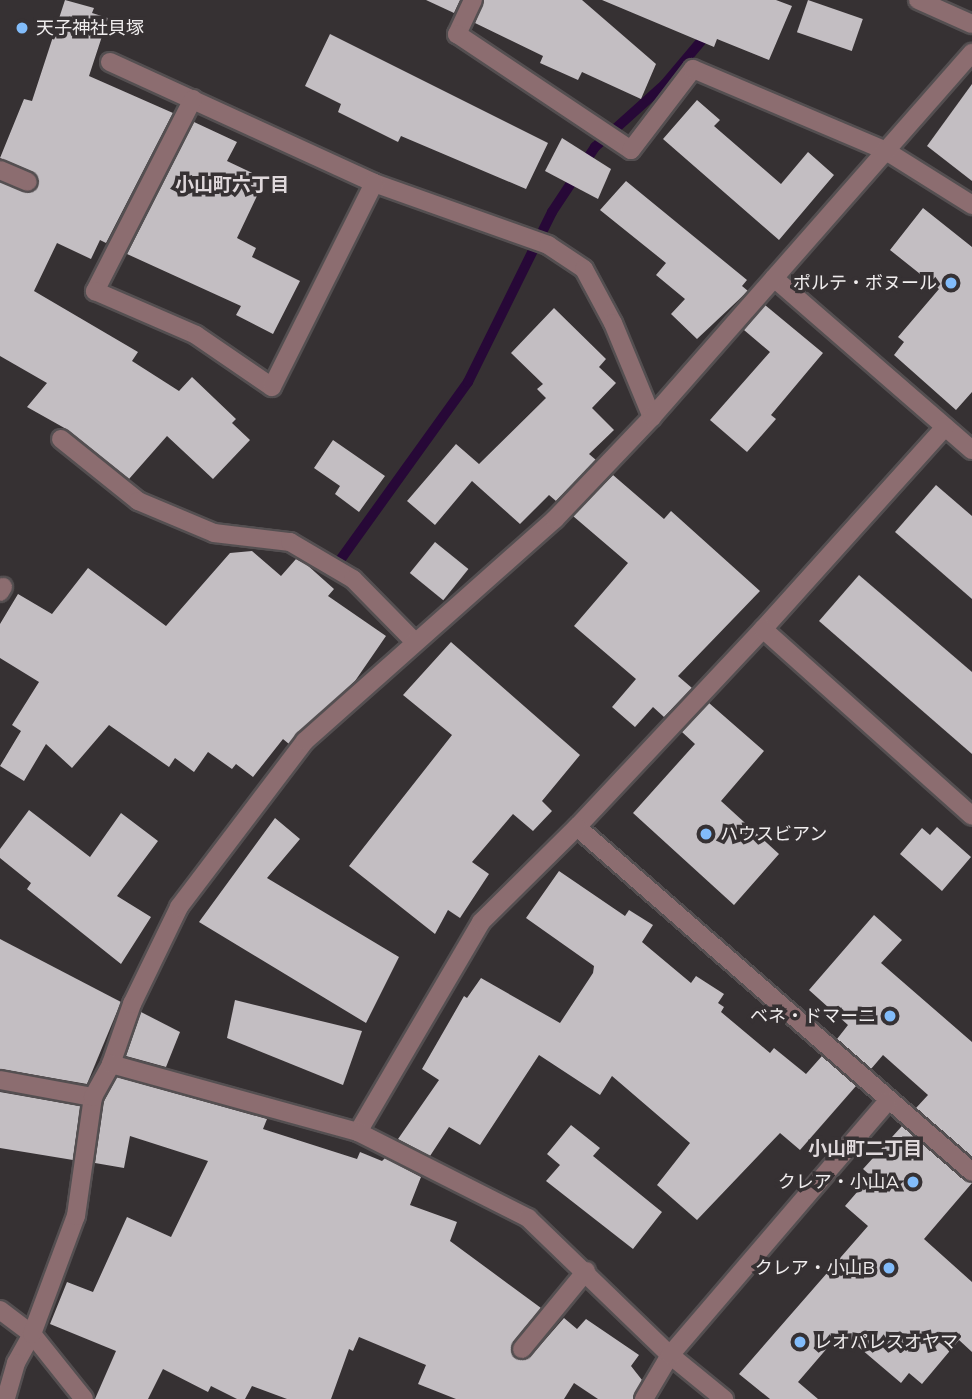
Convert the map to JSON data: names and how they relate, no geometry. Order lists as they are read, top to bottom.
{
  "districts": ["小山町六丁目", "小山町二丁目"],
  "places": [
    "天子神社貝塚",
    "ポルテ・ボヌール",
    "ハウスビアン",
    "ベネ・ドマーニ",
    "クレア・小山A",
    "クレア・小山B",
    "レオパレスオヤマ"
  ]
}
